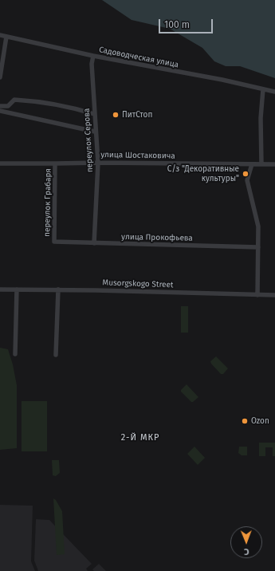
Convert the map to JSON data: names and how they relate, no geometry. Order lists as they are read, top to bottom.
{
  "streets": {
    "street": [
      "Садоводческая улица",
      "переулок Серова",
      "улица Шостаковича",
      "переулок Грабаря",
      "улица Прокофьева",
      "Musorgskogo Street"
    ]
  },
  "crossings": [
    ["Садоводческая улица", "переулок Серова"],
    ["переулок Серова", "улица Шостаковича"],
    ["переулок Серова", "улица Прокофьева"],
    ["улица Шостаковича", "переулок Грабаря"],
    ["переулок Грабаря", "улица Прокофьева"]
  ],
  "districts": ["2-Й МКР"],
  "places": ["ПитСтоп", "С/з \"Декоративные культуры\"", "Ozon"],
  "scale_bar": "100 m",
  "north": "bottom"
}
